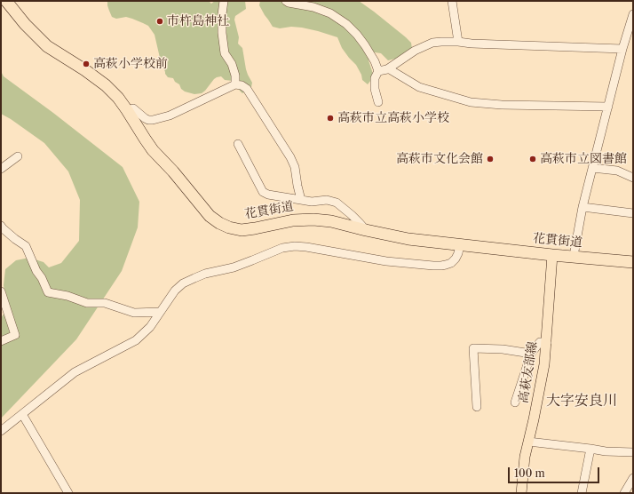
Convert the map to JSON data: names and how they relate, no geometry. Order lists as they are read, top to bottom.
{
  "streets": {
    "highway": ["花貫街道"],
    "main road": ["高萩友部線"]
  },
  "crossings": [
    ["花貫街道", "高萩友部線"]
  ],
  "districts": ["大字安良川"],
  "places": [
    "市杵島神社",
    "高萩小学校前",
    "高萩市立高萩小学校",
    "高萩市文化会館",
    "高萩市立図書館"
  ],
  "scale_bar": "100 m"
}
